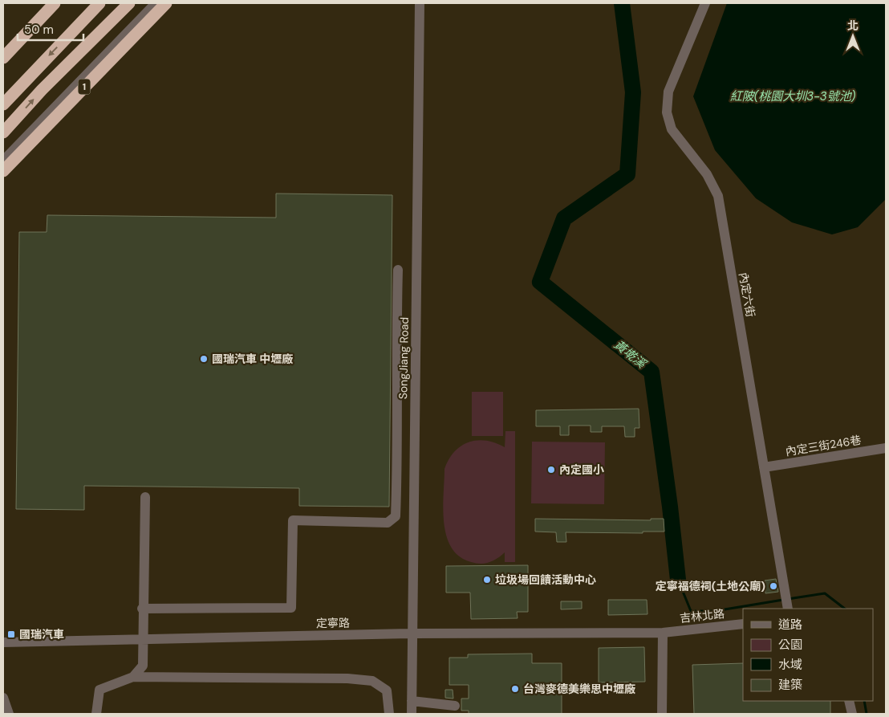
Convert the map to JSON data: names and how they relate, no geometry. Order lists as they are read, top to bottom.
{
  "streets": {
    "highway": ["1"],
    "street": [
      "內定六街",
      "SongJiang Road",
      "內定三街246巷",
      "吉林北路",
      "定寧路"
    ]
  },
  "crossings": [
    ["內定六街", "內定三街246巷"],
    ["SongJiang Road", "定寧路"],
    ["吉林北路", "定寧路"]
  ],
  "water": ["紅陂(桃園大圳3-3號池)", "黃墘溪"],
  "places": {
    "other": [
      "國瑞汽車 中壢廠",
      "內定國小",
      "垃圾場回饋活動中心",
      "定寧福德祠(土地公廟)",
      "台灣麥德美樂思中壢廠"
    ],
    "transit": ["國瑞汽車"]
  },
  "legend": [
    "道路",
    "公園",
    "水域",
    "建築"
  ],
  "scale_bar": "50 m",
  "north": "top"
}
